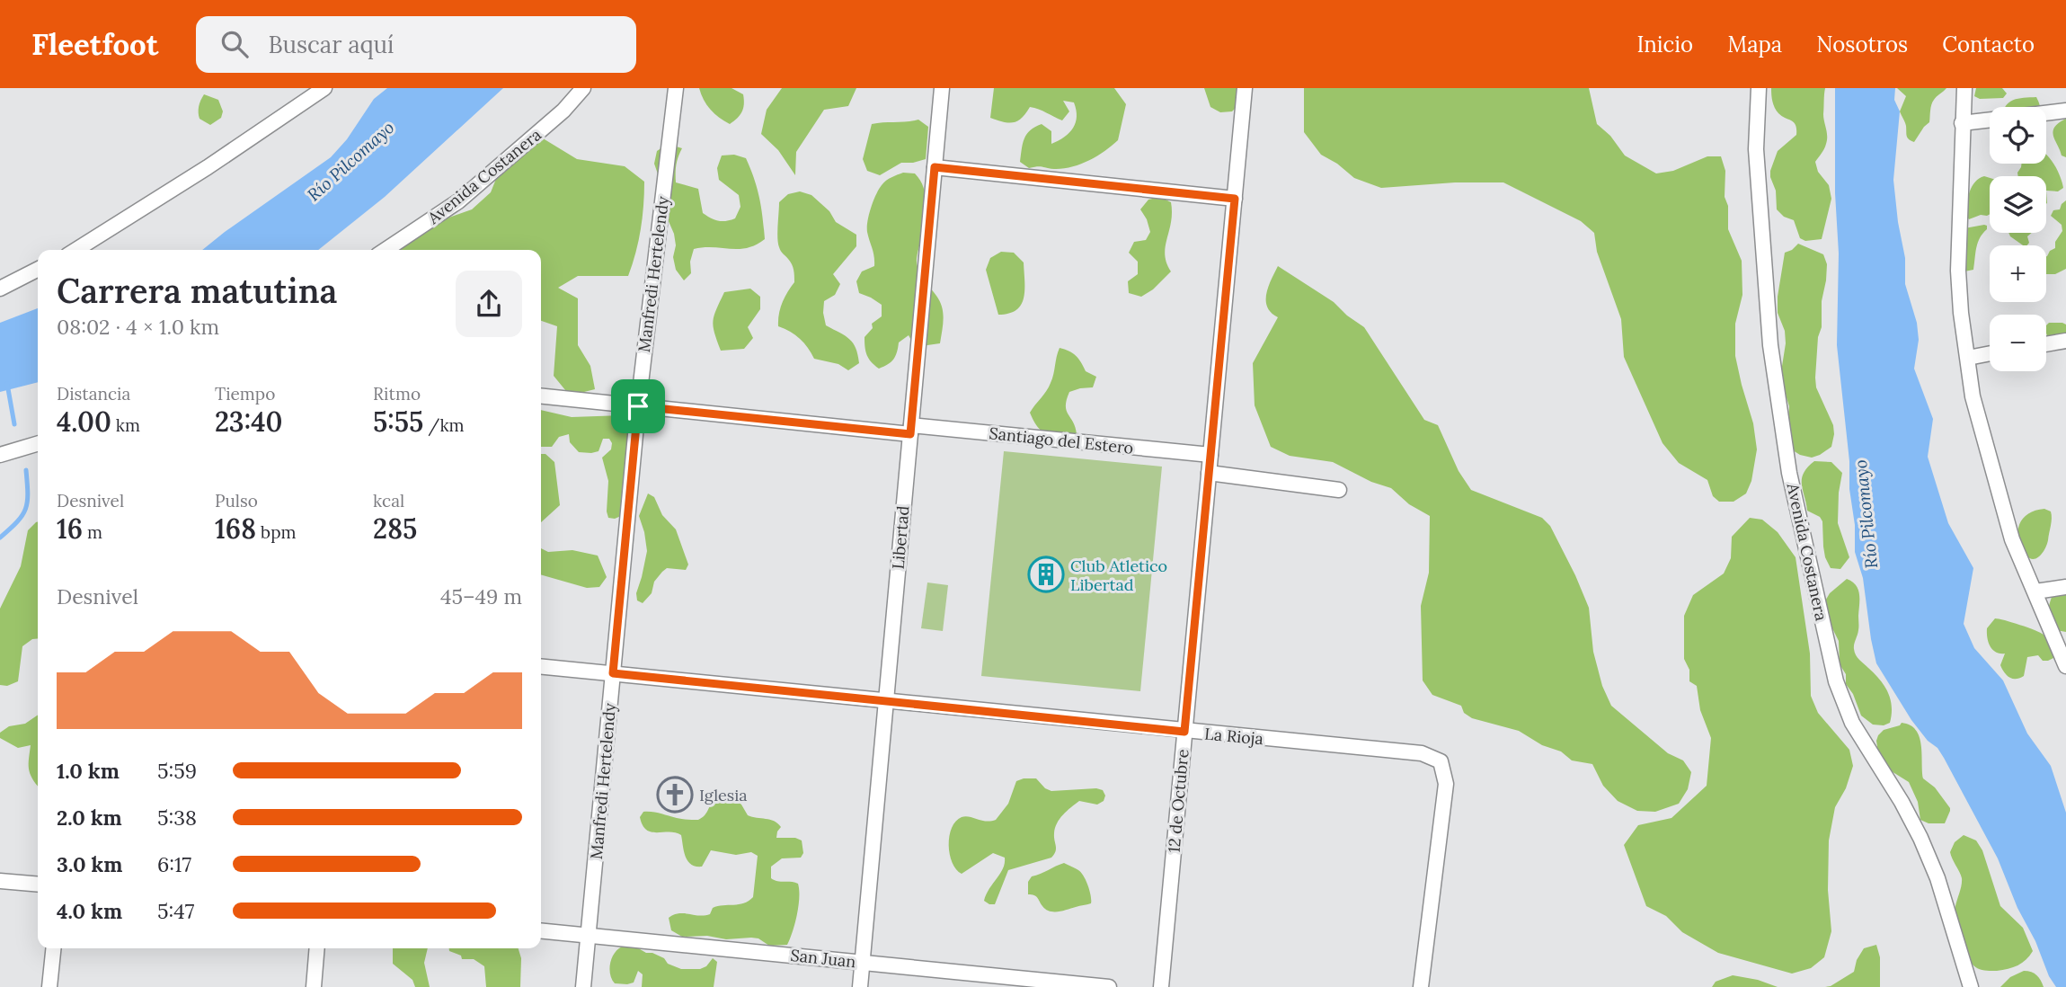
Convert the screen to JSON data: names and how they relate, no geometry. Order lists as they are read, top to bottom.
{
  "streets": {
    "street": [
      "Avenida Costanera",
      "Manfredi Hertelendy",
      "Santiago del Estero",
      "Libertad",
      "La Rioja",
      "12 de Octubre",
      "San Juan"
    ]
  },
  "crossings": [
    ["Manfredi Hertelendy", "Santiago del Estero"],
    ["Manfredi Hertelendy", "La Rioja"],
    ["Manfredi Hertelendy", "San Juan"],
    ["Santiago del Estero", "Libertad"],
    ["Santiago del Estero", "12 de Octubre"],
    ["Libertad", "La Rioja"],
    ["Libertad", "San Juan"],
    ["La Rioja", "12 de Octubre"]
  ],
  "water": ["Río Pilcomayo"],
  "places": {
    "building": ["Club Atletico Libertad"],
    "church": ["Iglesia"]
  },
  "page": {
    "header": "Fleetfoot",
    "search": "Buscar aquí",
    "nav": [
      "Inicio",
      "Mapa",
      "Nosotros",
      "Contacto"
    ],
    "map_buttons": ["+", "−"],
    "heading": ["Carrera matutina", "08:02 · 4 × 1.0 km"],
    "stats": [
      ["Distancia", "4.00 km"],
      ["Tiempo", "23:40"],
      ["Ritmo", "5:55 /km"],
      ["Desnivel", "16 m"],
      ["Pulso", "168 bpm"],
      ["kcal", "285"]
    ],
    "chart": ["Desnivel", "45–49 m"],
    "list": [
      {
        "name": "1.0 km",
        "note": "5:59"
      },
      {
        "name": "2.0 km",
        "note": "5:38"
      },
      {
        "name": "3.0 km",
        "note": "6:17"
      },
      {
        "name": "4.0 km",
        "note": "5:47"
      }
    ]
  }
}
